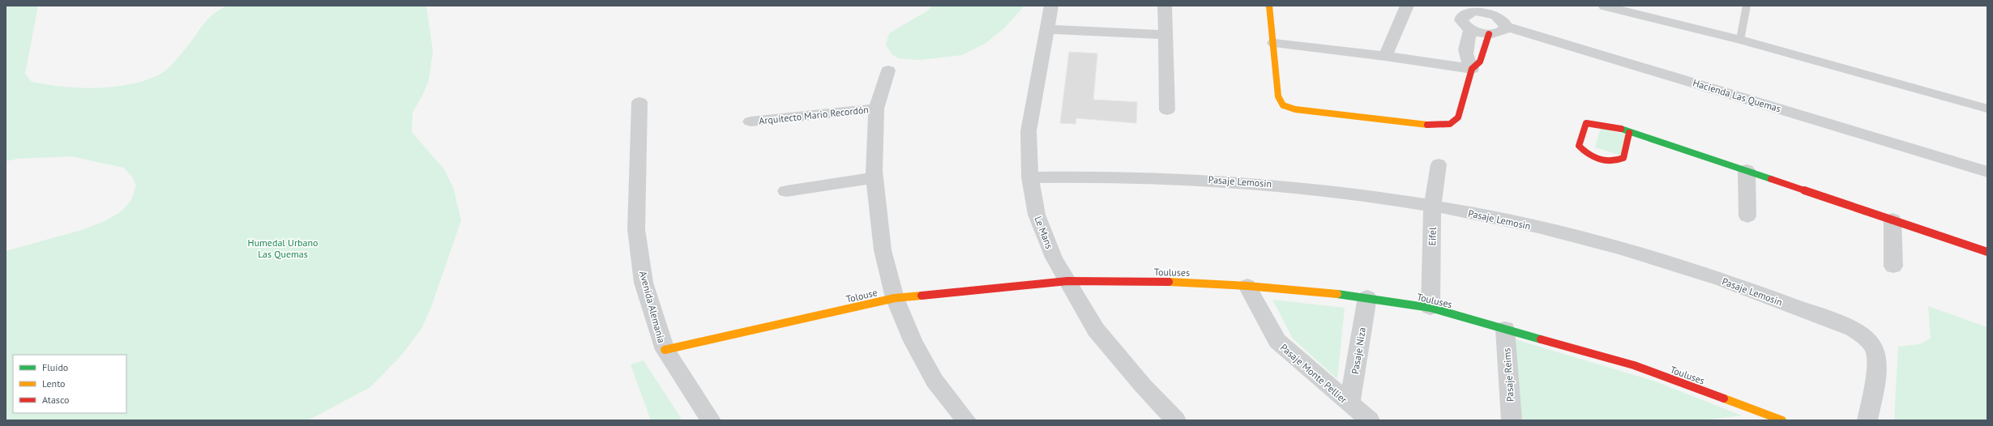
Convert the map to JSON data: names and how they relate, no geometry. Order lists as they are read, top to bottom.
{
  "streets": {
    "street": [
      "Hacienda Las Quemas",
      "Arquitecto Mario Recordón",
      "Pasaje Lemosin",
      "Le Mans",
      "Eifel",
      "Touluses",
      "Tolouse",
      "Avenida Alemania",
      "Pasaje Niza",
      "Pasaje Monte Pellier",
      "Pasaje Reims"
    ]
  },
  "crossings": [
    ["Pasaje Lemosin", "Le Mans"],
    ["Pasaje Lemosin", "Eifel"],
    ["Le Mans", "Touluses"],
    ["Le Mans", "Tolouse"],
    ["Eifel", "Touluses"],
    ["Touluses", "Tolouse"],
    ["Touluses", "Pasaje Niza"],
    ["Touluses", "Pasaje Monte Pellier"],
    ["Touluses", "Pasaje Reims"],
    ["Tolouse", "Avenida Alemania"],
    ["Pasaje Niza", "Pasaje Monte Pellier"]
  ],
  "parks": ["Humedal Urbano Las Quemas"],
  "legend": ["Fluido", "Lento", "Atasco"]
}
